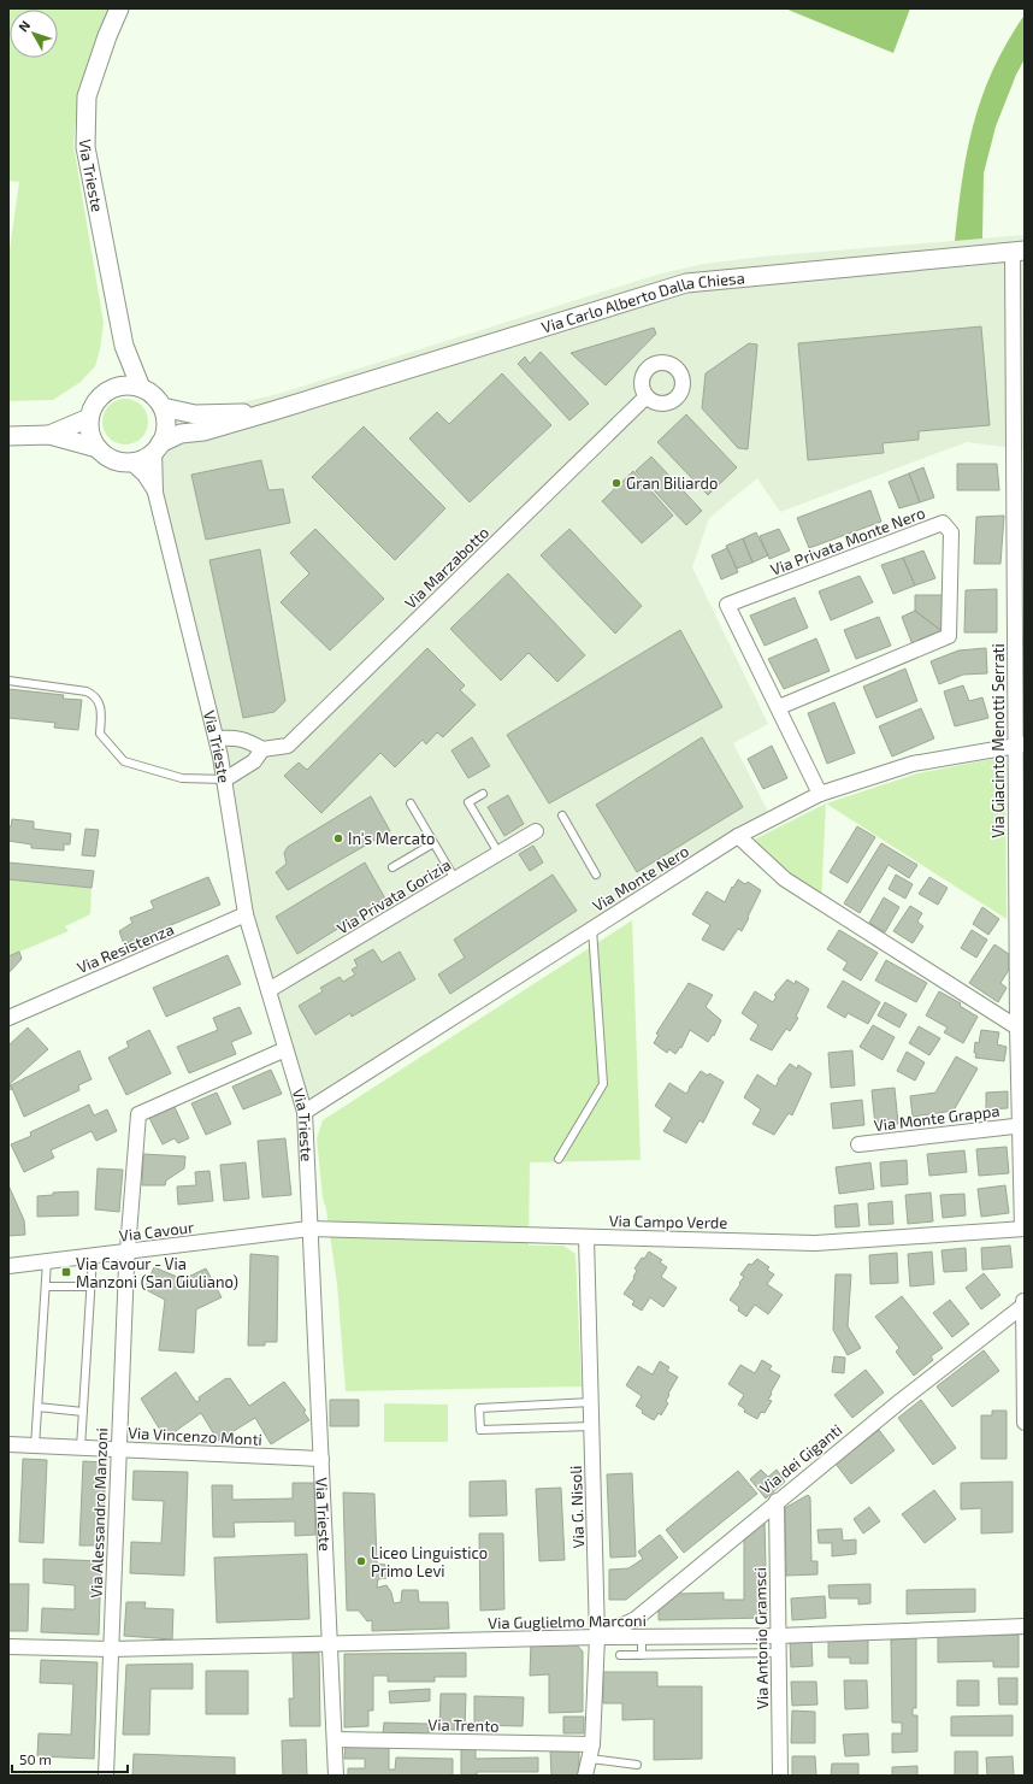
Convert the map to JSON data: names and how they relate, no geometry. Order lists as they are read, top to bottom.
{
  "streets": {
    "street": [
      "Via Trieste",
      "Via Carlo Alberto Dalla Chiesa",
      "Via Privata Monte Nero",
      "Via Marzabotto",
      "Via Giacinto Menotti Serrati",
      "Via Monte Nero",
      "Via Privata Gorizia",
      "Via Resistenza",
      "Via Monte Grappa",
      "Via Campo Verde",
      "Via Cavour",
      "Via Vincenzo Monti",
      "Via dei Giganti",
      "Via G. Nisoli",
      "Via Alessandro Manzoni",
      "Via Guglielmo Marconi",
      "Via Antonio Gramsci",
      "Via Trento"
    ]
  },
  "crossings": [
    ["Via Trieste", "Via Carlo Alberto Dalla Chiesa"],
    ["Via Trieste", "Via Monte Nero"],
    ["Via Trieste", "Via Privata Gorizia"],
    ["Via Trieste", "Via Resistenza"],
    ["Via Trieste", "Via Campo Verde"],
    ["Via Trieste", "Via Cavour"],
    ["Via Trieste", "Via Vincenzo Monti"],
    ["Via Trieste", "Via Alessandro Manzoni"],
    ["Via Trieste", "Via Guglielmo Marconi"],
    ["Via Trieste", "Via Trento"],
    ["Via Carlo Alberto Dalla Chiesa", "Via Giacinto Menotti Serrati"],
    ["Via Privata Monte Nero", "Via Monte Nero"],
    ["Via Giacinto Menotti Serrati", "Via Monte Nero"],
    ["Via Giacinto Menotti Serrati", "Via Monte Grappa"],
    ["Via Giacinto Menotti Serrati", "Via Campo Verde"],
    ["Via Campo Verde", "Via Cavour"],
    ["Via Campo Verde", "Via G. Nisoli"],
    ["Via Cavour", "Via Alessandro Manzoni"],
    ["Via Vincenzo Monti", "Via Alessandro Manzoni"],
    ["Via dei Giganti", "Via G. Nisoli"],
    ["Via dei Giganti", "Via Guglielmo Marconi"],
    ["Via dei Giganti", "Via Antonio Gramsci"],
    ["Via G. Nisoli", "Via Guglielmo Marconi"],
    ["Via G. Nisoli", "Via Trento"],
    ["Via Alessandro Manzoni", "Via Guglielmo Marconi"],
    ["Via Guglielmo Marconi", "Via Antonio Gramsci"]
  ],
  "places": {
    "other": ["Gran Biliardo", "In's Mercato", "Liceo Linguistico Primo Levi"],
    "transit": ["Via Cavour - Via Manzoni (San Giuliano)"]
  },
  "scale_bar": "50 m",
  "north": "top left"
}
